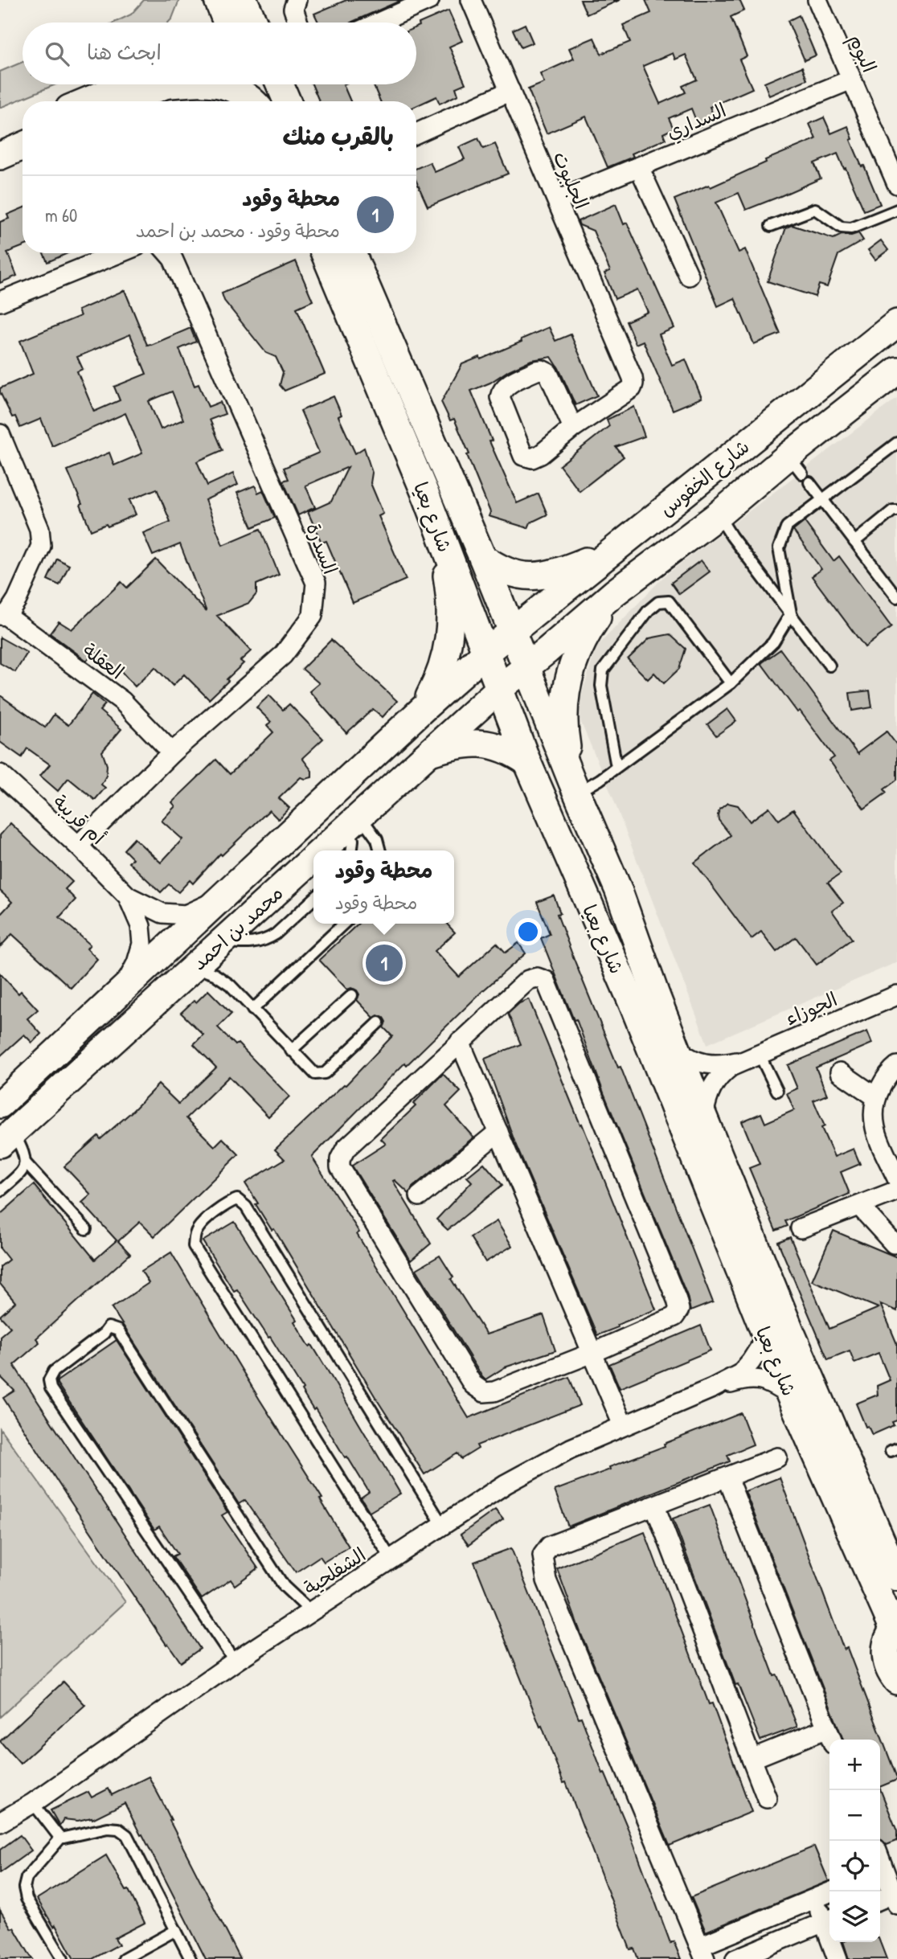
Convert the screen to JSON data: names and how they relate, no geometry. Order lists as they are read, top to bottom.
{
  "streets": {
    "main road": ["شارع الخفوس", "شارع بعيا", "محمد بن احمد"],
    "street": [
      "البوم",
      "السداري",
      "الجلبوت",
      "السدرة",
      "العقلة",
      "أم قريبة",
      "الجوزاء",
      "الشفلحية"
    ]
  },
  "crossings": [
    ["البوم", "السداري"],
    ["السداري", "الجلبوت"],
    ["شارع الخفوس", "شارع بعيا"],
    ["شارع الخفوس", "محمد بن احمد"],
    ["شارع بعيا", "محمد بن احمد"],
    ["شارع بعيا", "الشفلحية"],
    ["السدرة", "العقلة"],
    ["السدرة", "أم قريبة"],
    ["أم قريبة", "محمد بن احمد"]
  ],
  "page": {
    "search": "ابحث هنا",
    "heading": "بالقرب منك",
    "list": [
      {
        "mark": "1",
        "name": "محطة وقود",
        "note": "محطة وقود · محمد بن احمد",
        "value": "60 m"
      }
    ],
    "popup": ["محطة وقود", "محطة وقود"],
    "pins": "1",
    "map_buttons": ["+", "−"]
  }
}
